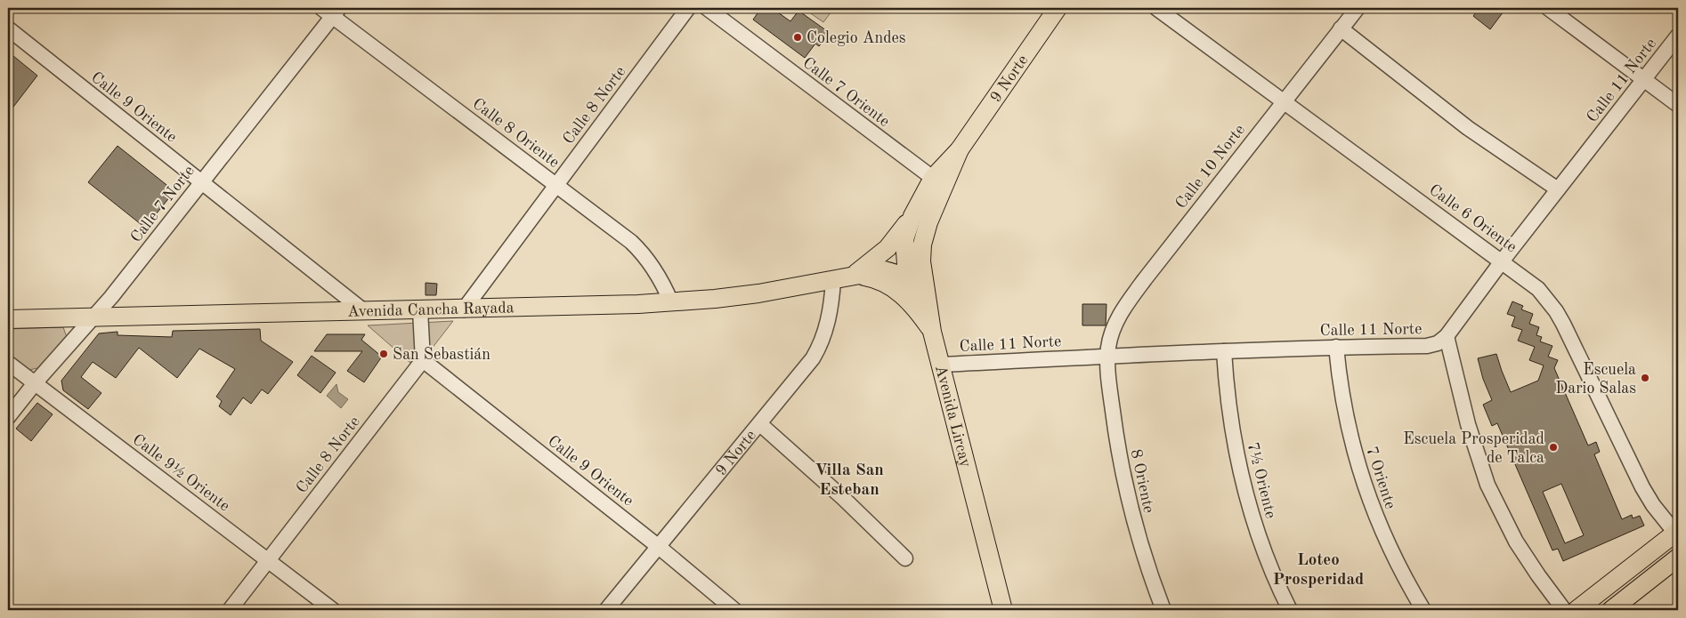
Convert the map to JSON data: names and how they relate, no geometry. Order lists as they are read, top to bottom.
{
  "streets": {
    "main road": ["9 Norte", "Avenida Cancha Rayada", "Avenida Lircay"],
    "street": [
      "Calle 11 Norte",
      "Calle 7 Oriente",
      "Calle 8 Norte",
      "Calle 9 Oriente",
      "Calle 8 Oriente",
      "Calle 10 Norte",
      "Calle 7 Norte",
      "Calle 6 Oriente",
      "Calle 9½ Oriente",
      "7 Oriente",
      "7½ Oriente",
      "8 Oriente"
    ]
  },
  "crossings": [
    ["9 Norte", "Calle 7 Oriente"],
    ["9 Norte", "Calle 9 Oriente"],
    ["9 Norte", "Avenida Cancha Rayada"],
    ["9 Norte", "Avenida Lircay"],
    ["Calle 11 Norte", "Calle 10 Norte"],
    ["Calle 11 Norte", "Calle 6 Oriente"],
    ["Calle 11 Norte", "Avenida Lircay"],
    ["Calle 11 Norte", "7 Oriente"],
    ["Calle 11 Norte", "7½ Oriente"],
    ["Calle 11 Norte", "8 Oriente"],
    ["Calle 8 Norte", "Calle 9 Oriente"],
    ["Calle 8 Norte", "Calle 8 Oriente"],
    ["Calle 8 Norte", "Avenida Cancha Rayada"],
    ["Calle 8 Norte", "Calle 9½ Oriente"],
    ["Calle 9 Oriente", "Calle 7 Norte"],
    ["Calle 9 Oriente", "Avenida Cancha Rayada"],
    ["Calle 8 Oriente", "Calle 7 Norte"],
    ["Calle 8 Oriente", "Avenida Cancha Rayada"],
    ["Calle 10 Norte", "Calle 6 Oriente"],
    ["Calle 10 Norte", "8 Oriente"],
    ["Calle 7 Norte", "Avenida Cancha Rayada"],
    ["Calle 7 Norte", "Calle 9½ Oriente"],
    ["Avenida Cancha Rayada", "Avenida Lircay"]
  ],
  "districts": ["Villa San Esteban", "Loteo Prosperidad"],
  "places": [
    "Colegio Andes",
    "San Sebastián",
    "Escuela Dario Salas",
    "Escuela Prosperidad de Talca"
  ]
}
